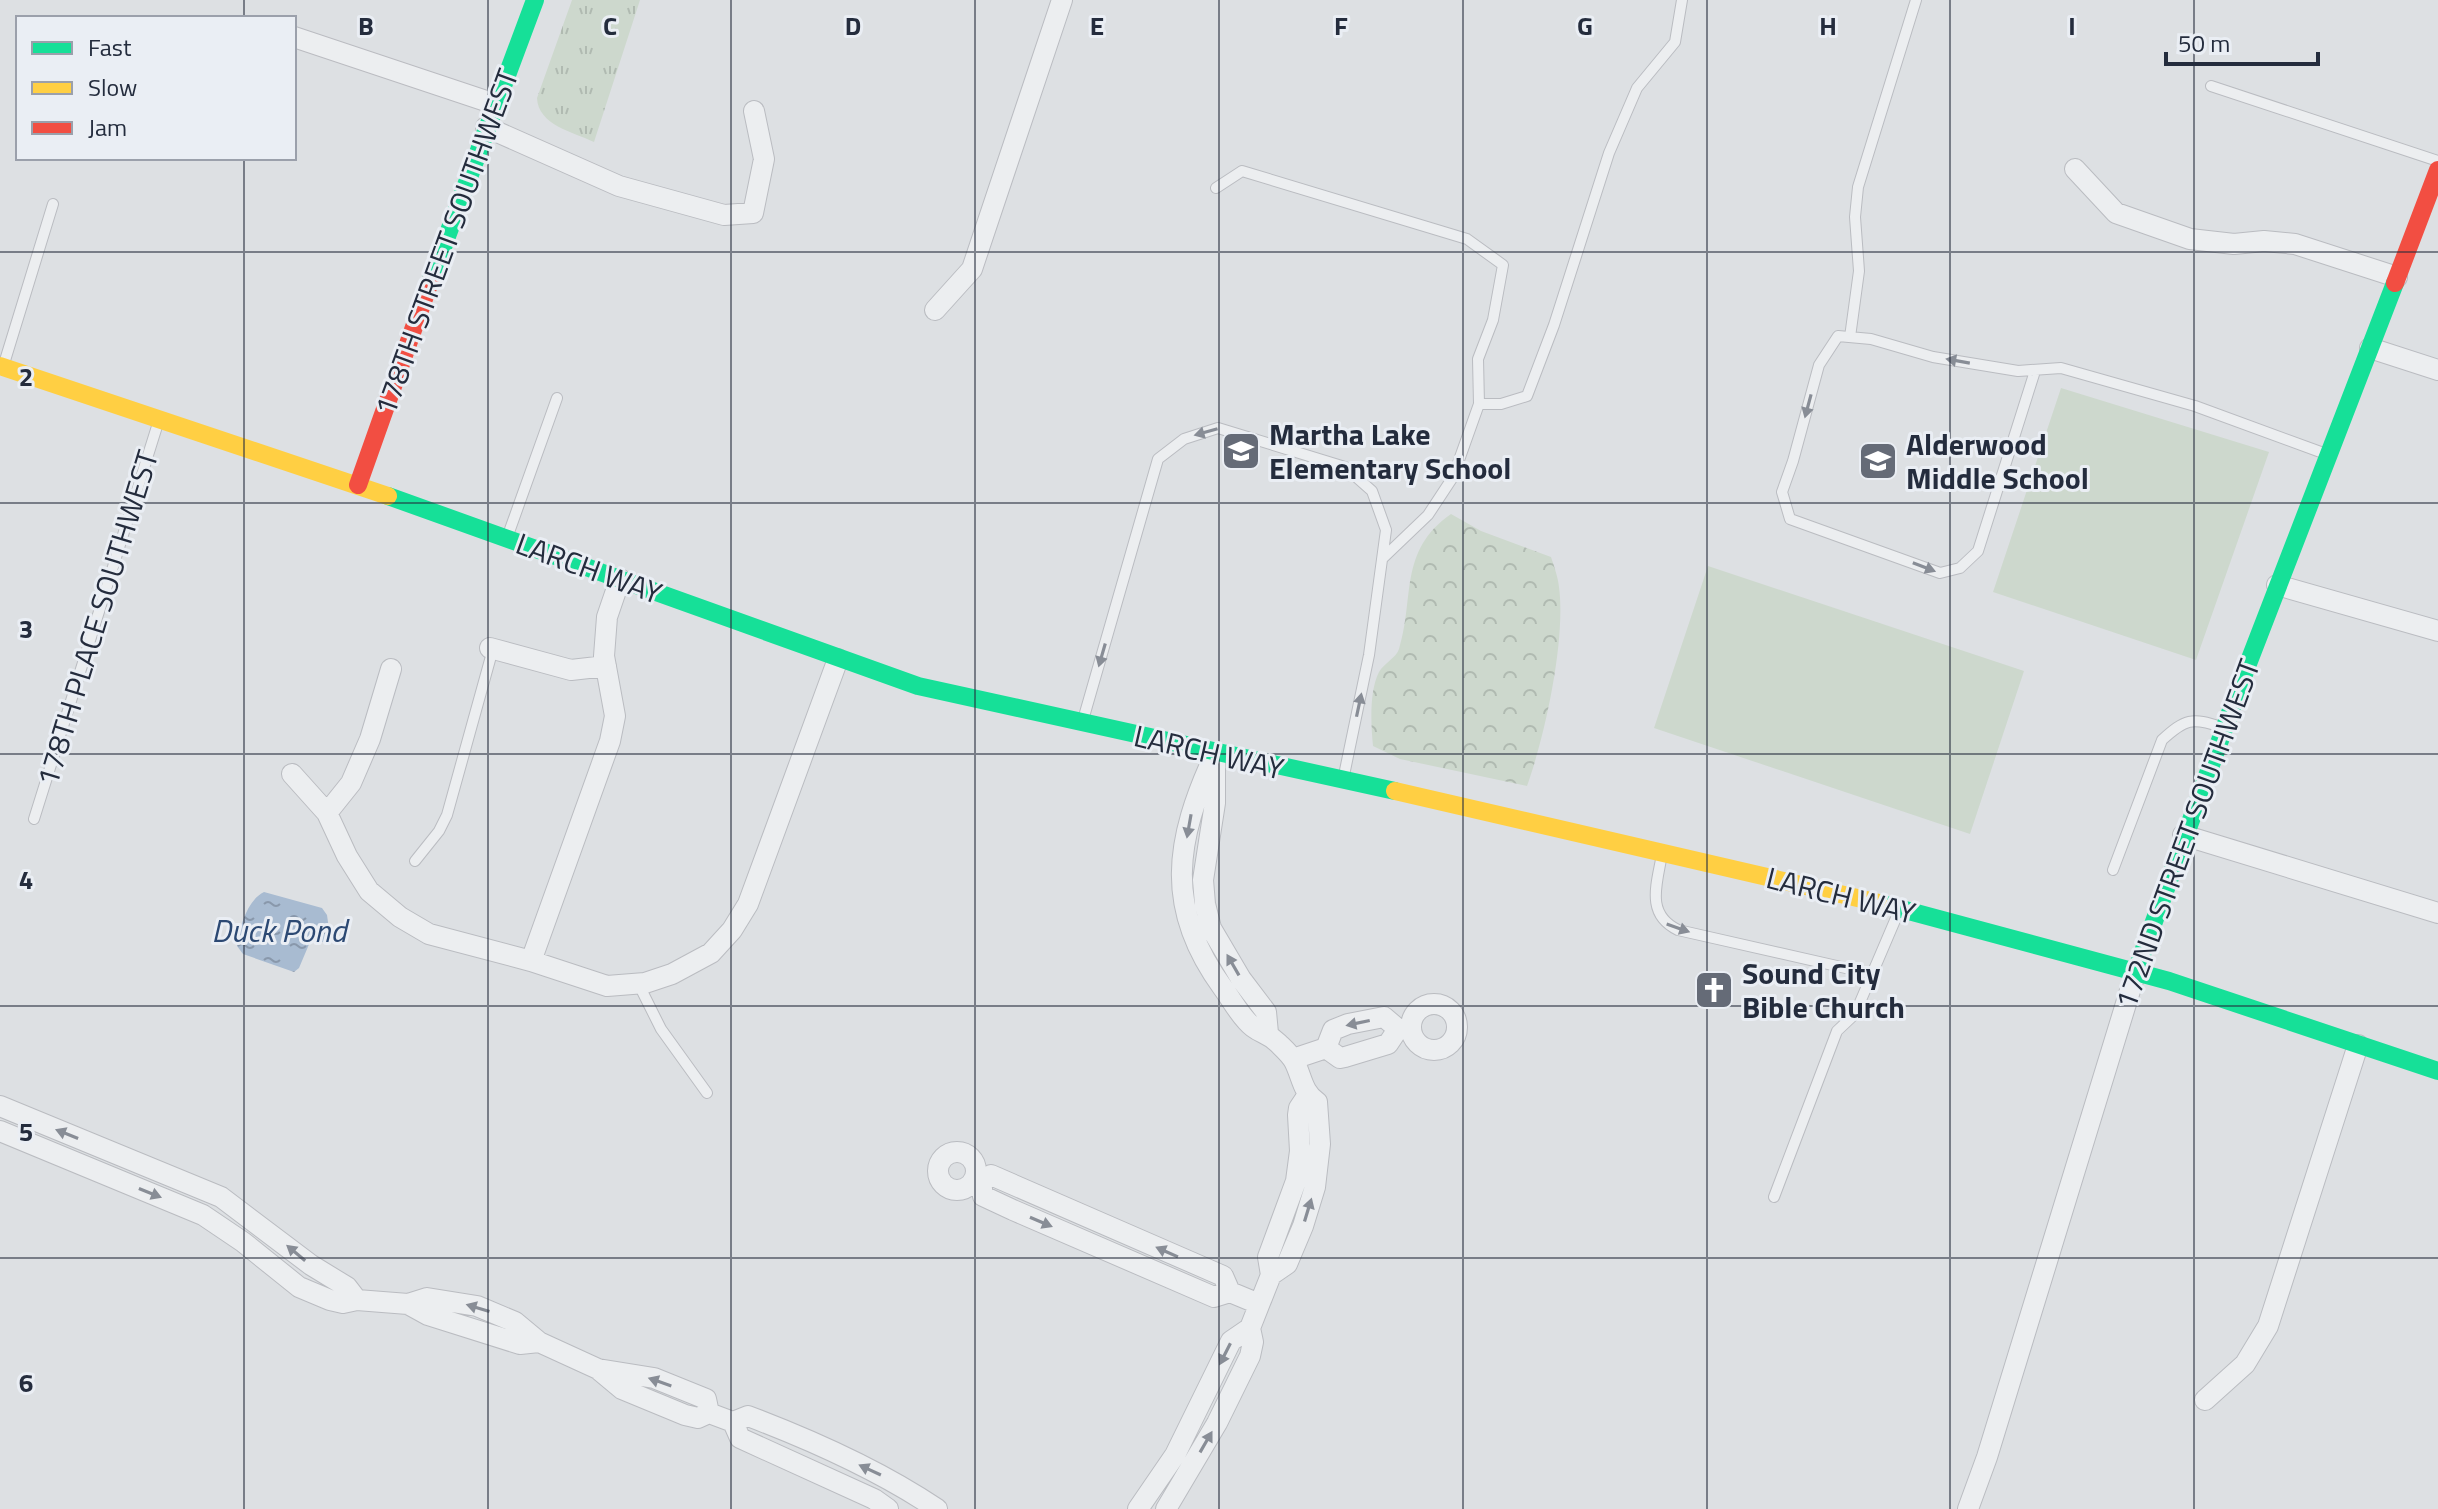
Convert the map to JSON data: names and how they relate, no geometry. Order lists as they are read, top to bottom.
{
  "streets": {
    "main road": ["178TH STREET SOUTHWEST", "LARCH WAY", "172ND STREET SOUTHWEST"],
    "lane": ["178TH PLACE SOUTHWEST"]
  },
  "crossings": [
    ["178TH STREET SOUTHWEST", "LARCH WAY"],
    ["LARCH WAY", "178TH PLACE SOUTHWEST"],
    ["LARCH WAY", "172ND STREET SOUTHWEST"]
  ],
  "water": ["Duck Pond"],
  "places": {
    "school or university": ["Martha Lake Elementary School", "Alderwood Middle School"],
    "church": ["Sound City Bible Church"]
  },
  "legend": ["Fast", "Slow", "Jam"],
  "scale_bar": "50 m",
  "grid": {
    "columns": [
      "B",
      "C",
      "D",
      "E",
      "F",
      "G",
      "H",
      "I"
    ],
    "rows": [
      "2",
      "3",
      "4",
      "5",
      "6"
    ]
  }
}
